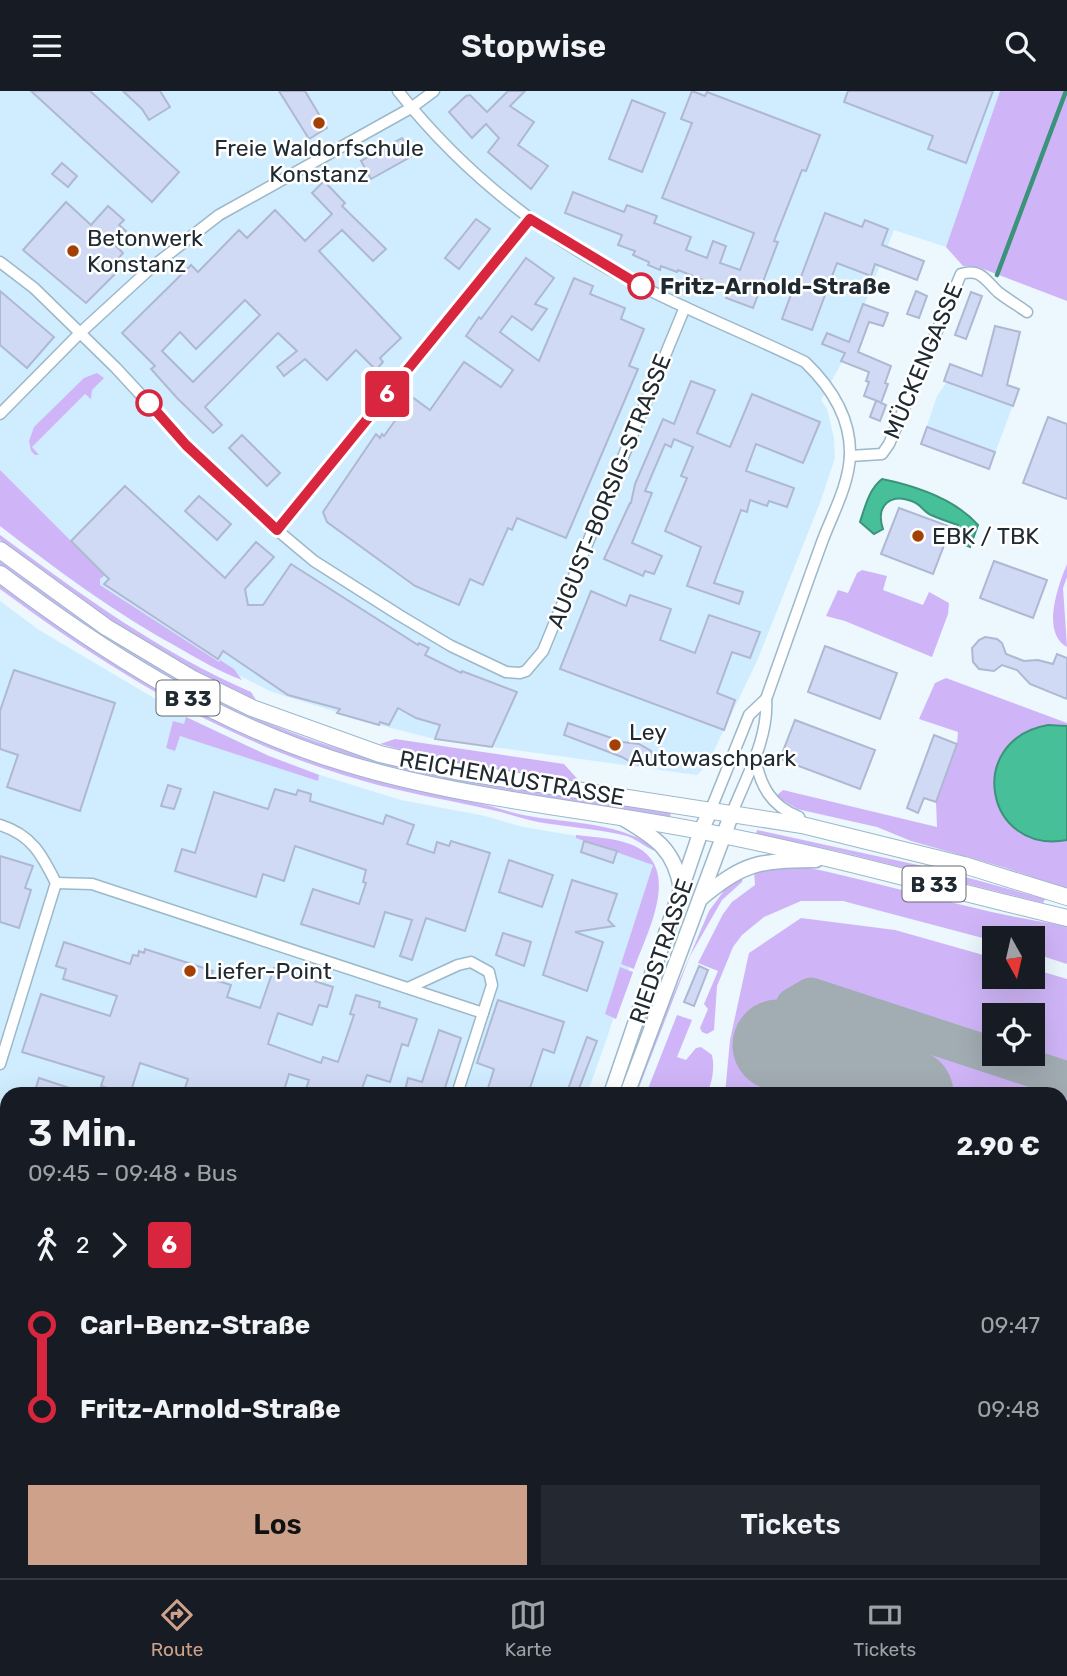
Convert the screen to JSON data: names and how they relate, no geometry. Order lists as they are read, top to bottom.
{
  "streets": {
    "main road": ["B 33", "REICHENAUSTRASSE"],
    "street": ["MÜCKENGASSE", "AUGUST-BORSIG-STRASSE", "RIEDSTRASSE"]
  },
  "crossings": [
    ["REICHENAUSTRASSE", "RIEDSTRASSE"]
  ],
  "places": [
    "Freie Waldorfschule Konstanz",
    "Betonwerk Konstanz",
    "Fritz-Arnold-Straße",
    "EBK / TBK",
    "Ley Autowaschpark",
    "Liefer-Point"
  ],
  "lines": ["bus line 6"],
  "north": "bottom",
  "page": {
    "header": "Stopwise",
    "on_map": "6",
    "heading": ["3 Min.", "09:45 – 09:48 · Bus", "2.90 €"],
    "legs": ["2", "6"],
    "list": [
      {
        "name": "Carl-Benz-Straße",
        "value": "09:47"
      },
      {
        "name": "Fritz-Arnold-Straße",
        "value": "09:48"
      }
    ],
    "buttons": ["Los", "Tickets"],
    "tabs": ["Route", "Karte", "Tickets"]
  }
}
